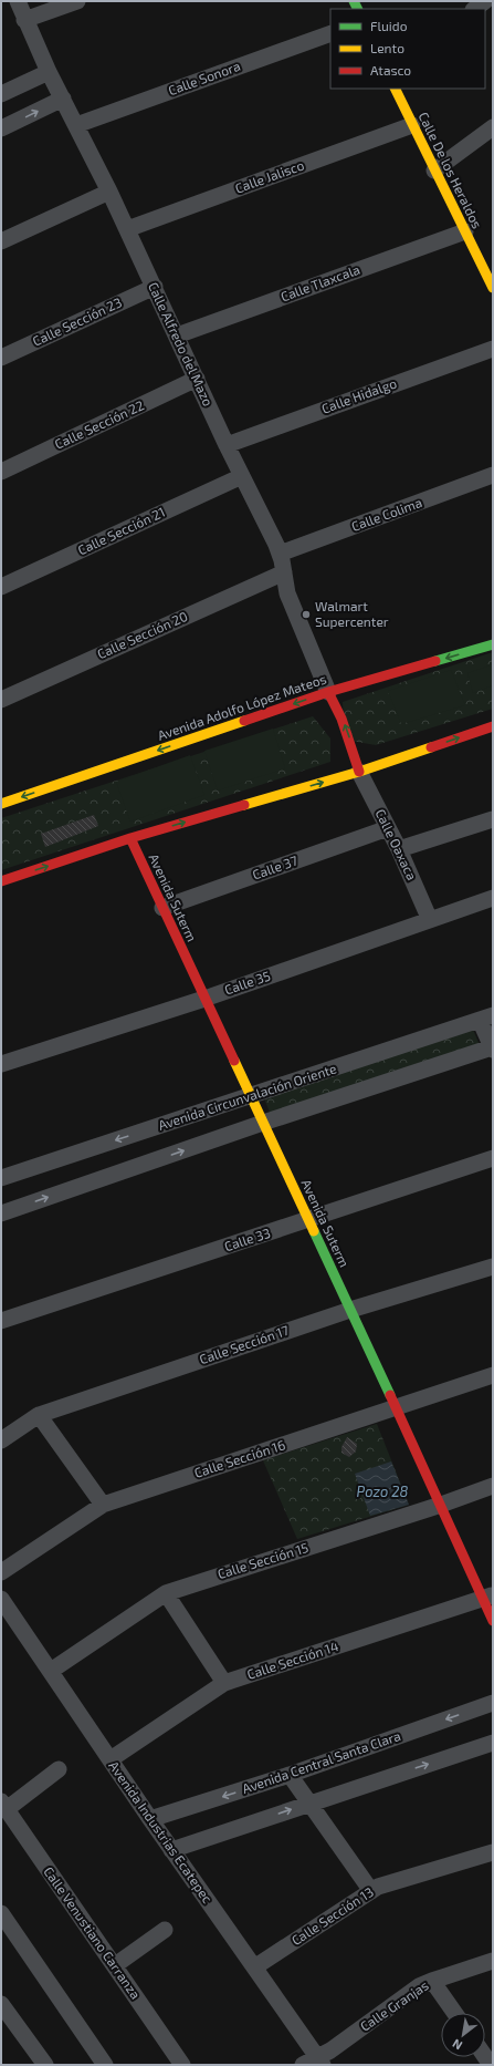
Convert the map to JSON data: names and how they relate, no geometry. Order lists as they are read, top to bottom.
{
  "streets": {
    "street": [
      "Calle Sonora",
      "Calle De los Heraldos",
      "Calle Jalisco",
      "Calle Tlaxcala",
      "Calle Sección 23",
      "Calle Alfredo del Mazo",
      "Calle Hidalgo",
      "Calle Sección 22",
      "Calle Colima",
      "Calle Sección 21",
      "Calle Sección 20",
      "Avenida Adolfo López Mateos",
      "Calle Oaxaca",
      "Calle 37",
      "Avenida Suterm",
      "Calle 35",
      "Avenida Circunvalación Oriente",
      "Calle 33",
      "Calle Sección 17",
      "Calle Sección 16",
      "Calle Sección 15",
      "Calle Sección 14",
      "Avenida Central Santa Clara",
      "Avenida Industrias Ecatepec",
      "Calle Sección 13",
      "Calle Venustiano Carranza",
      "Calle Granjas"
    ]
  },
  "crossings": [
    ["Calle Sonora", "Calle Alfredo del Mazo"],
    ["Calle De los Heraldos", "Calle Jalisco"],
    ["Calle De los Heraldos", "Calle Tlaxcala"],
    ["Calle Jalisco", "Calle Alfredo del Mazo"],
    ["Calle Tlaxcala", "Calle Alfredo del Mazo"],
    ["Calle Sección 23", "Calle Alfredo del Mazo"],
    ["Calle Alfredo del Mazo", "Calle Hidalgo"],
    ["Calle Alfredo del Mazo", "Calle Sección 22"],
    ["Calle Alfredo del Mazo", "Calle Colima"],
    ["Calle Alfredo del Mazo", "Calle Sección 21"],
    ["Calle Alfredo del Mazo", "Calle Sección 20"],
    ["Calle Alfredo del Mazo", "Avenida Adolfo López Mateos"],
    ["Calle Oaxaca", "Calle 37"],
    ["Calle Oaxaca", "Calle 35"],
    ["Calle 37", "Avenida Suterm"],
    ["Avenida Suterm", "Calle 35"],
    ["Avenida Suterm", "Avenida Circunvalación Oriente"],
    ["Avenida Suterm", "Calle 33"],
    ["Avenida Suterm", "Calle Sección 17"],
    ["Avenida Suterm", "Calle Sección 16"],
    ["Avenida Suterm", "Calle Sección 15"],
    ["Avenida Suterm", "Calle Sección 14"],
    ["Calle Sección 15", "Avenida Industrias Ecatepec"],
    ["Calle Sección 14", "Avenida Industrias Ecatepec"],
    ["Avenida Central Santa Clara", "Avenida Industrias Ecatepec"],
    ["Avenida Industrias Ecatepec", "Calle Sección 13"],
    ["Avenida Industrias Ecatepec", "Calle Granjas"]
  ],
  "water": ["Pozo 28"],
  "places": ["Walmart Supercenter"],
  "legend": ["Fluido", "Lento", "Atasco"],
  "north": "bottom left"
}
